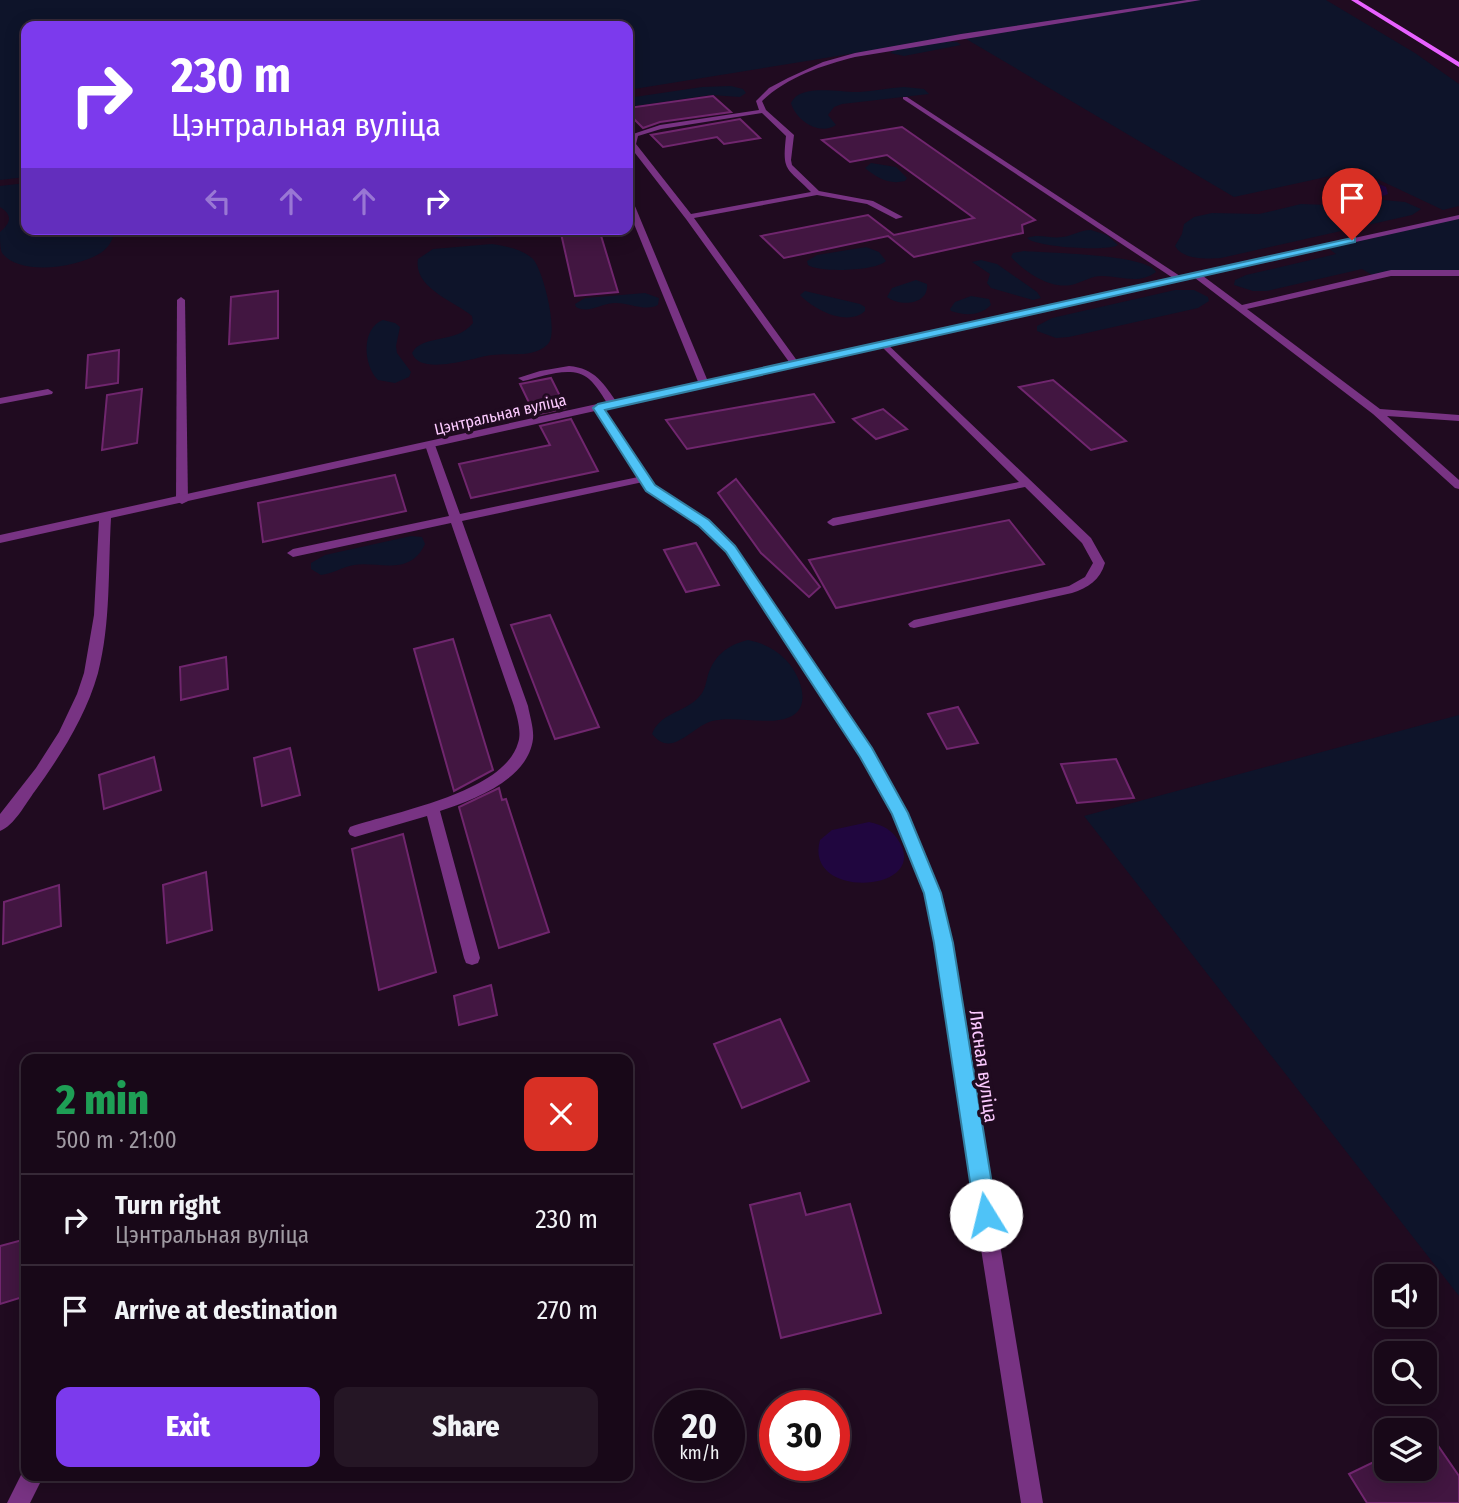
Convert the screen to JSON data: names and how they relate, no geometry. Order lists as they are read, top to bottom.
{
  "streets": {
    "street": ["Цэнтральная вуліца", "Лясная вуліца"]
  },
  "crossings": [
    ["Цэнтральная вуліца", "Лясная вуліца"]
  ],
  "page": {
    "turn": ["230 m", "Цэнтральная вуліца"],
    "heading": ["2 min", "500 m · 21:00"],
    "list": [
      {
        "name": "Turn right",
        "note": "Цэнтральная вуліца",
        "value": "230 m"
      },
      {
        "name": "Arrive at destination",
        "value": "270 m"
      }
    ],
    "buttons": ["Exit", "Share"],
    "speed": "20 km/h",
    "limit": "30"
  }
}
